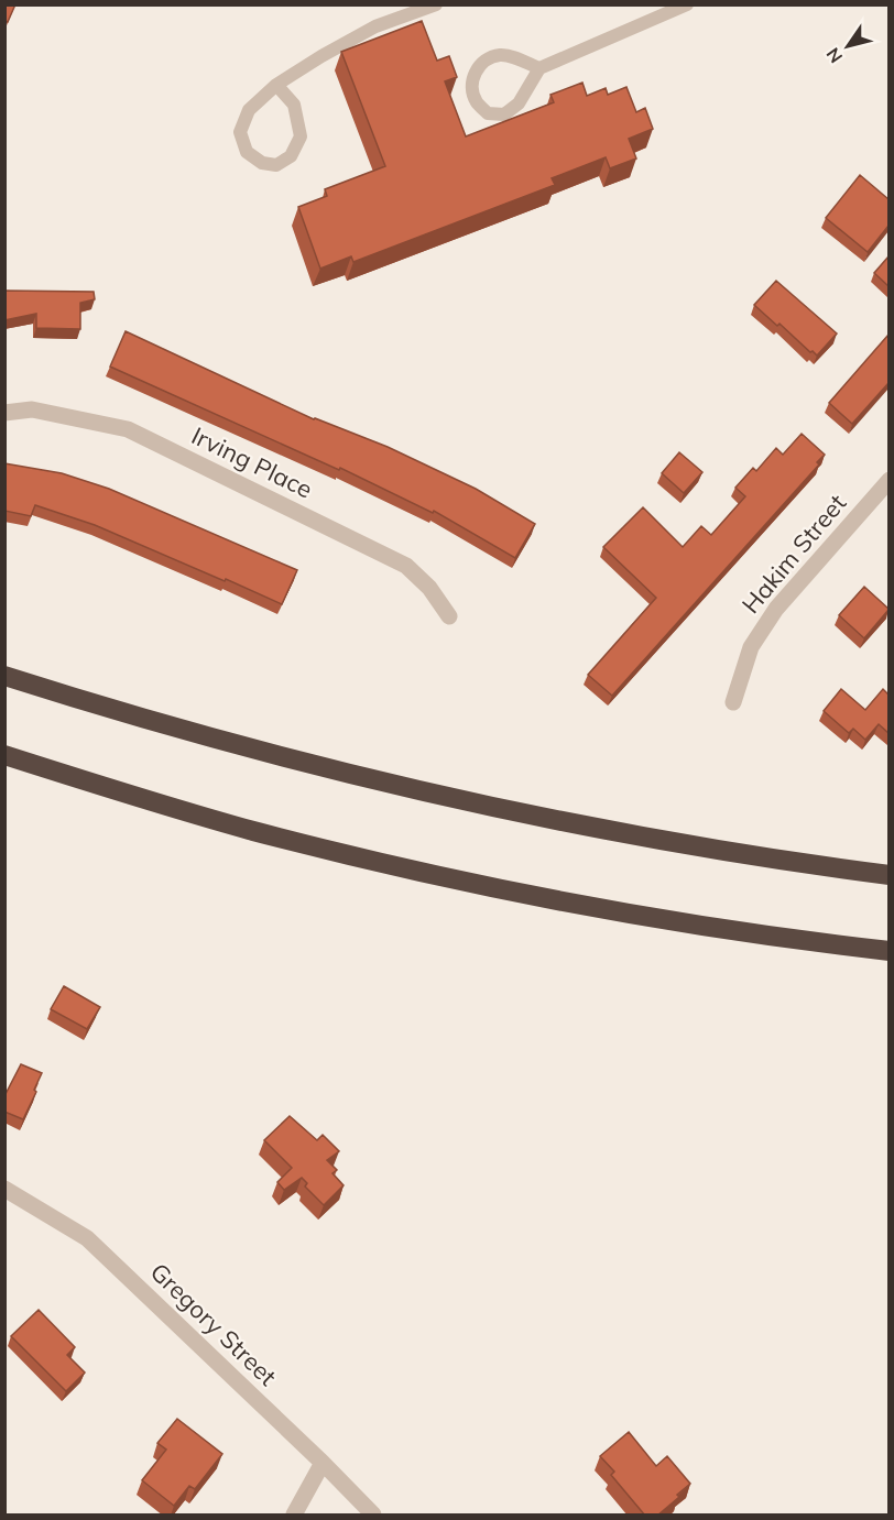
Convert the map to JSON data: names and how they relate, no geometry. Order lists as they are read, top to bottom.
{
  "streets": {
    "street": ["Irving Place", "Hakim Street", "Gregory Street"]
  },
  "north": "bottom left"
}
